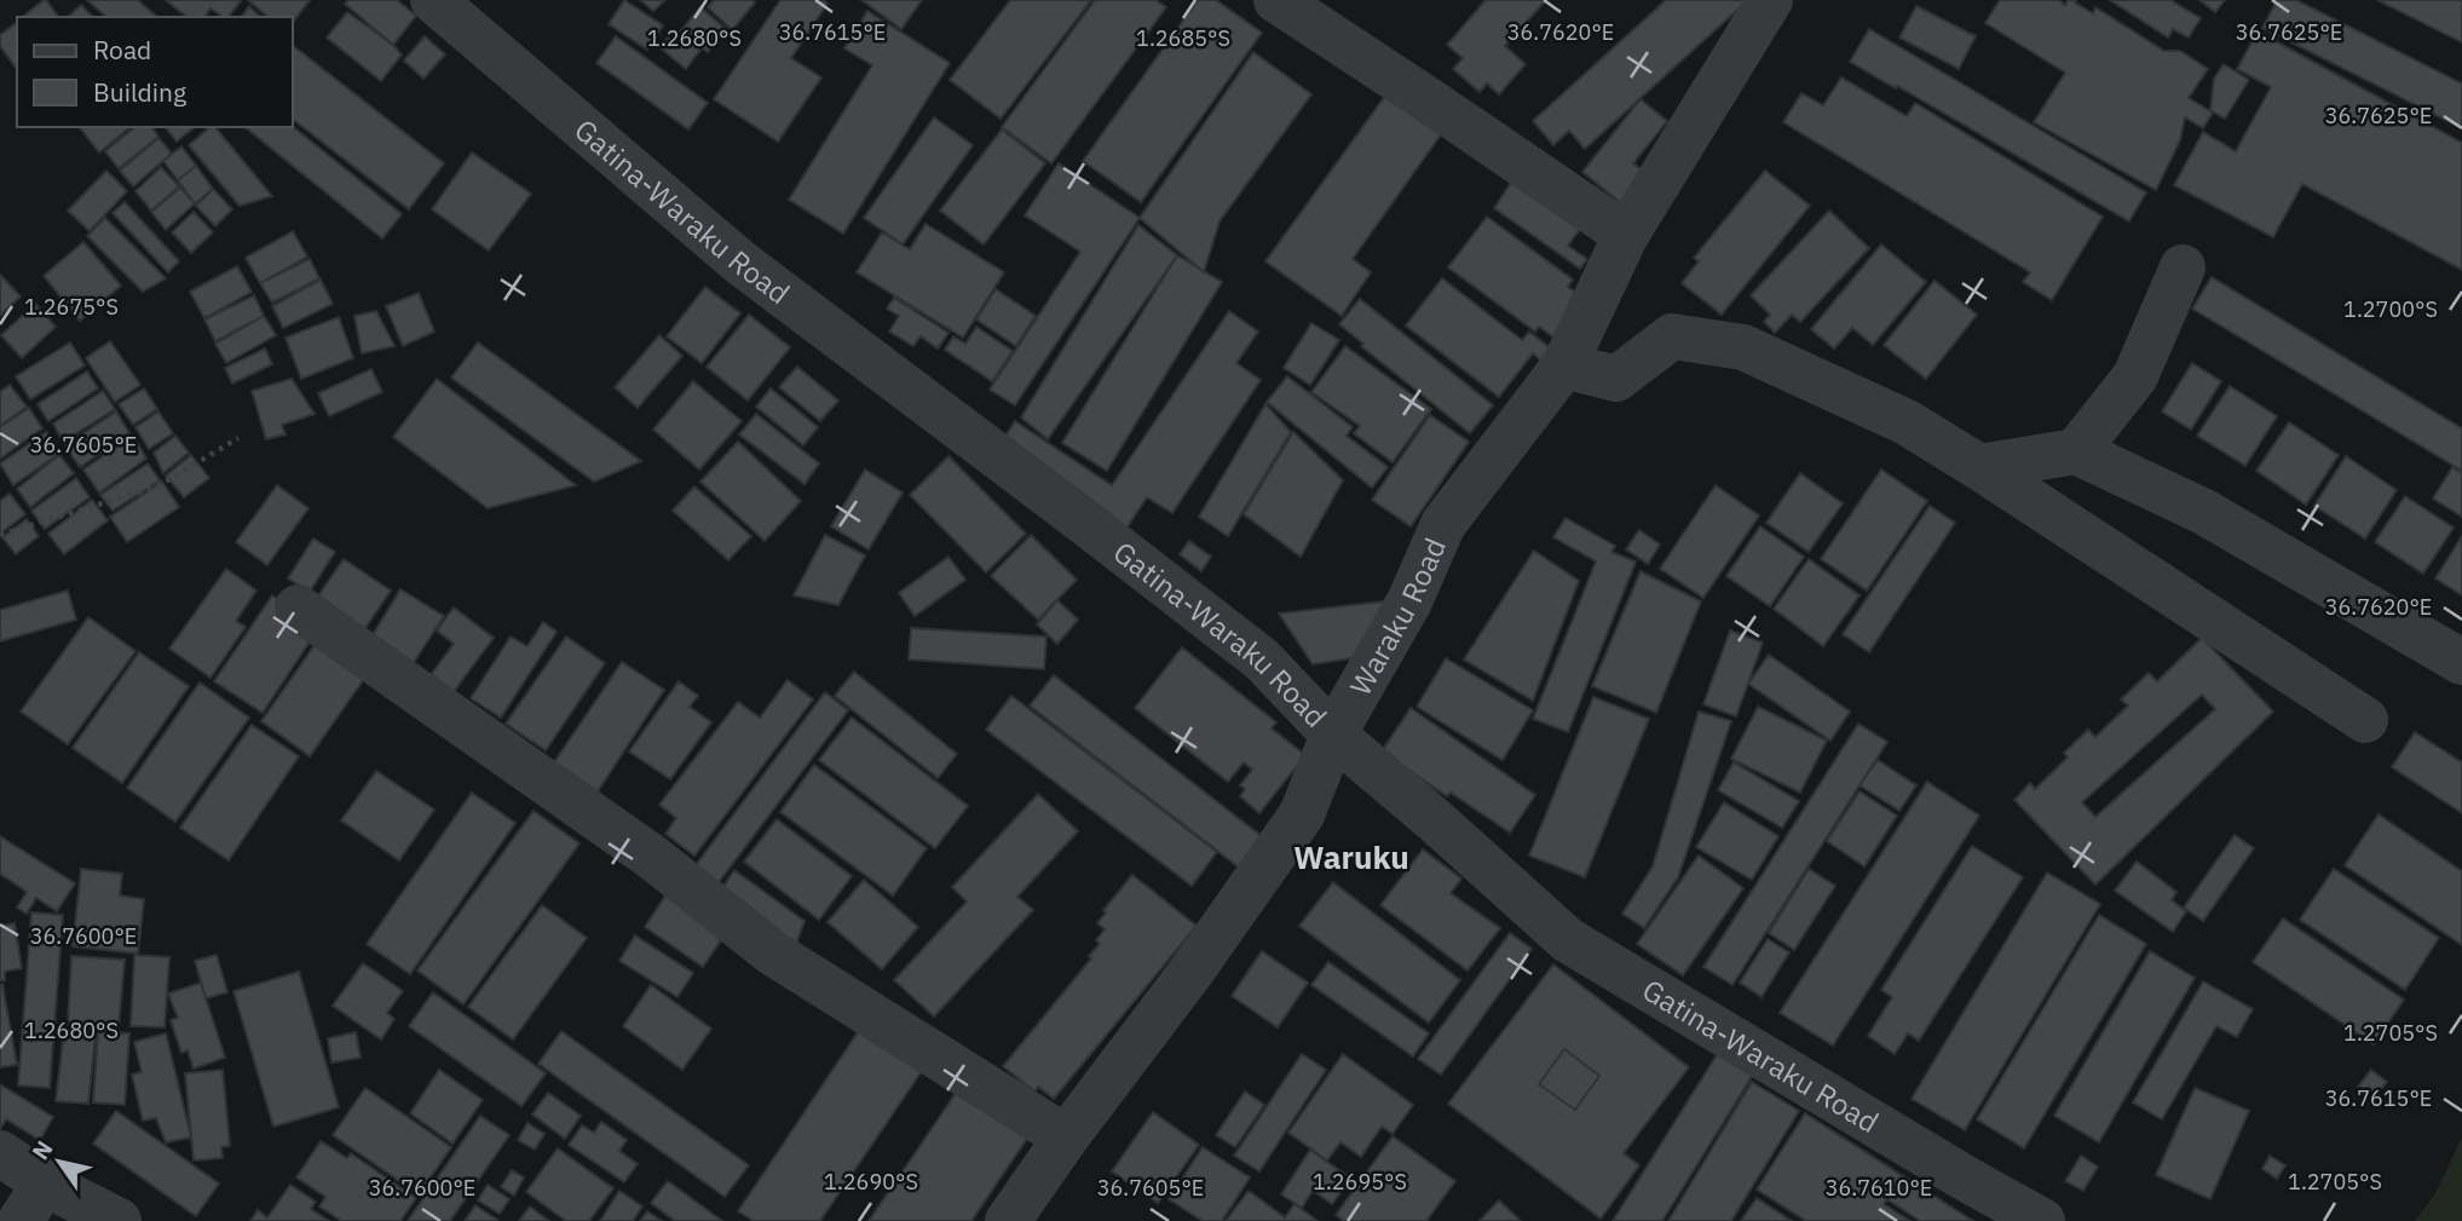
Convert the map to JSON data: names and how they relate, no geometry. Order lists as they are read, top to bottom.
{
  "streets": {
    "street": ["Gatina-Waraku Road", "Waraku Road"]
  },
  "crossings": [
    ["Gatina-Waraku Road", "Waraku Road"]
  ],
  "districts": ["Waruku"],
  "legend": ["Road", "Building"],
  "north": "top left",
  "coordinates": [
    "36.7615°E",
    "36.7620°E",
    "36.7625°E",
    "1.2680°S",
    "1.2685°S",
    "1.2675°S",
    "1.2700°S",
    "36.7605°E",
    "36.7600°E",
    "1.2705°S",
    "1.2690°S",
    "1.2695°S",
    "36.7610°E"
  ]
}
